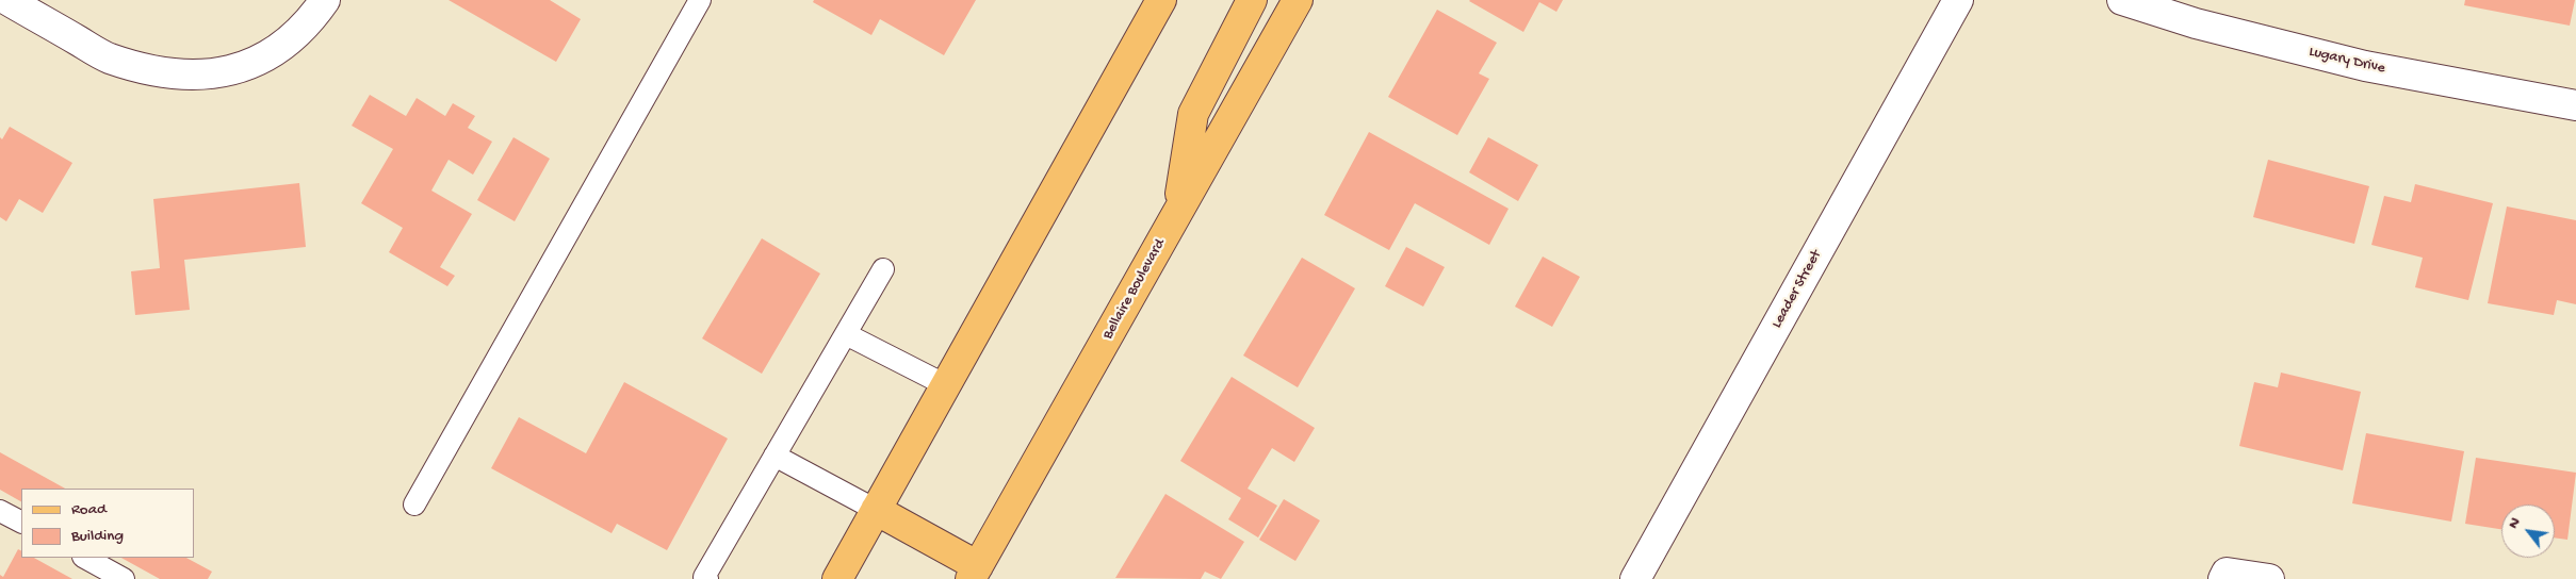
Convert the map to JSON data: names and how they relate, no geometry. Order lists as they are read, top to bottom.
{
  "streets": {
    "main road": ["Bellaire Boulevard"],
    "street": ["Lugary Drive", "Leader Street"]
  },
  "legend": ["Road", "Building"],
  "north": "top left"
}
